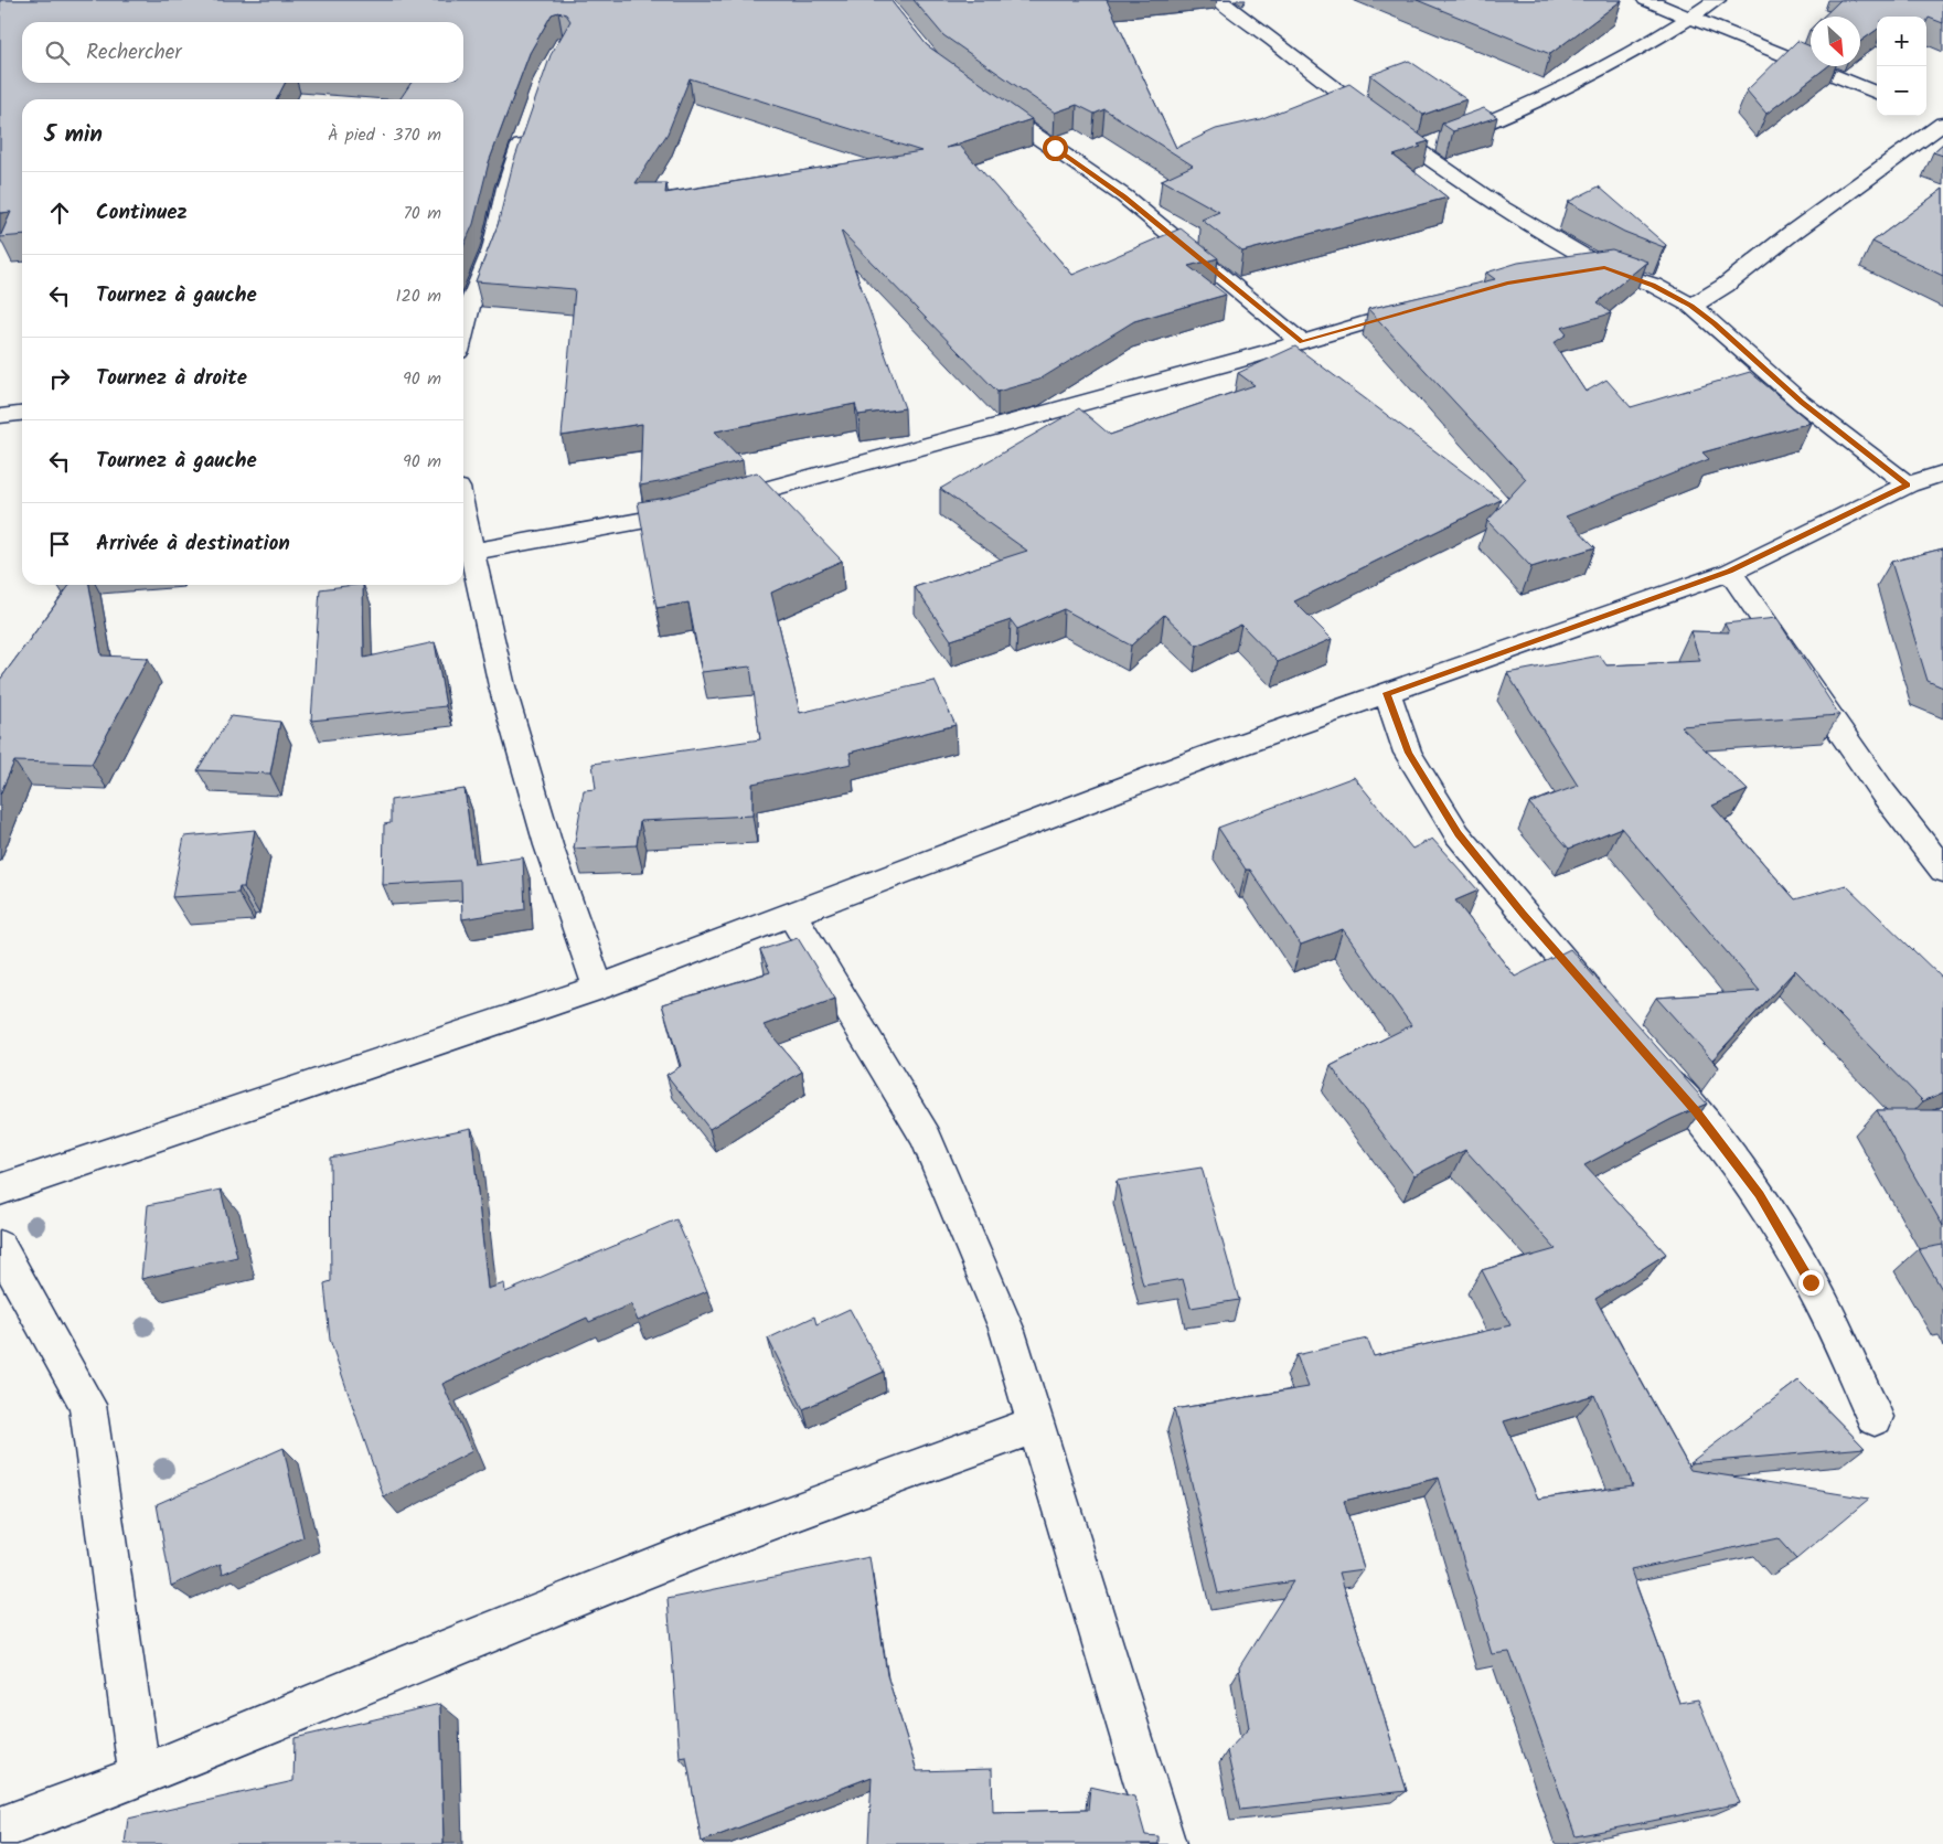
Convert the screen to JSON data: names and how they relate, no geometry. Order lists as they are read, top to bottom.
{
  "north": "bottom right",
  "page": {
    "map_buttons": ["+", "−"],
    "search": "Rechercher",
    "heading": ["5 min", "À pied · 370 m"],
    "list": [
      ["Continuez", "70 m"],
      ["Tournez à gauche", "120 m"],
      ["Tournez à droite", "90 m"],
      ["Tournez à gauche", "90 m"],
      "Arrivée à destination"
    ]
  }
}
